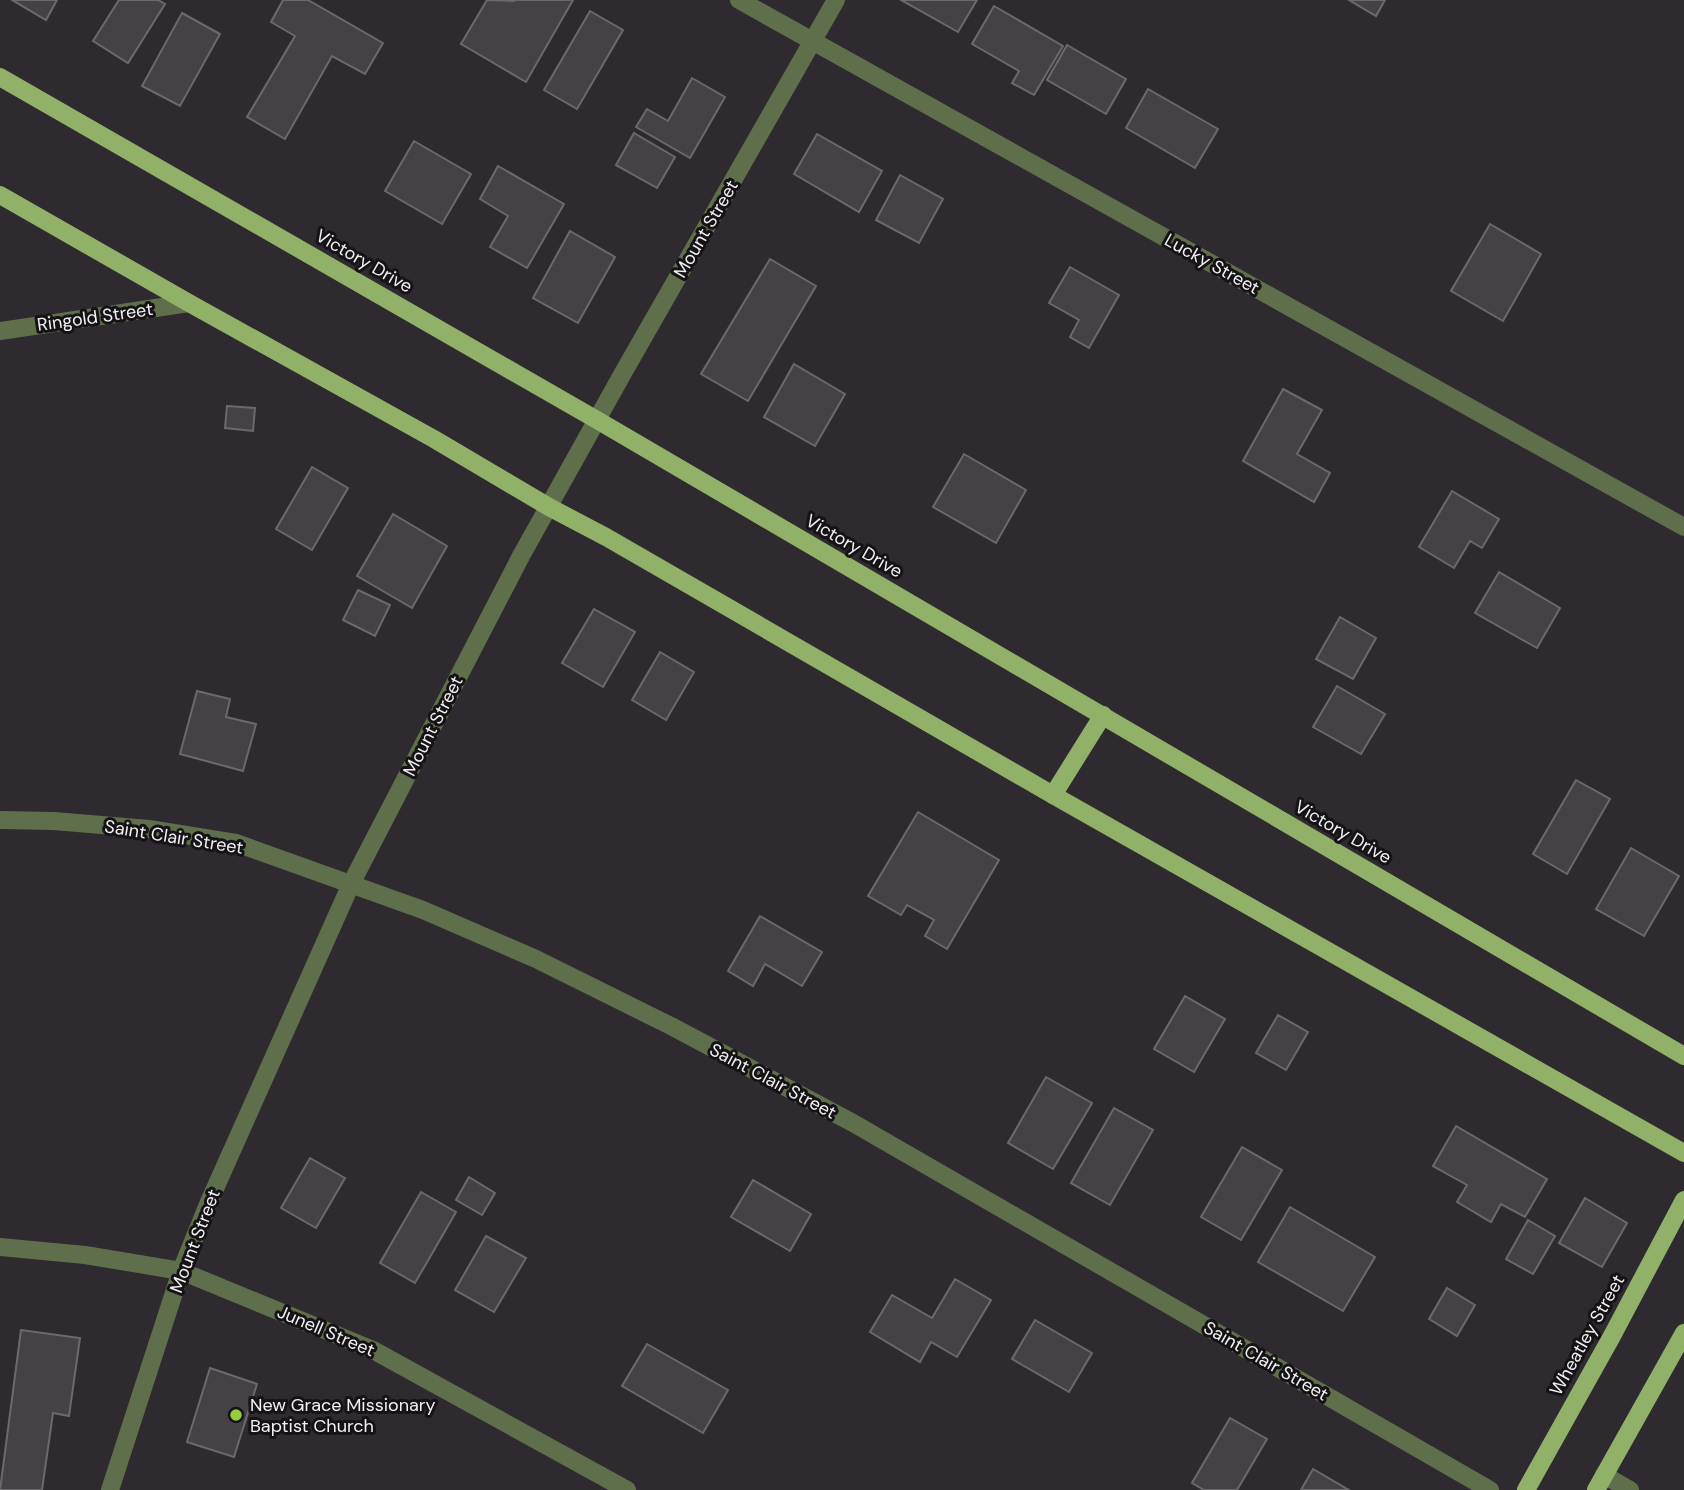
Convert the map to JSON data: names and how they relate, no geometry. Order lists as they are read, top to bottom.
{
  "streets": {
    "main road": ["Victory Drive", "Wheatley Street"],
    "street": [
      "Mount Street",
      "Lucky Street",
      "Ringold Street",
      "Saint Clair Street",
      "Junell Street"
    ]
  },
  "crossings": [
    ["Mount Street", "Victory Drive"],
    ["Mount Street", "Lucky Street"],
    ["Mount Street", "Saint Clair Street"],
    ["Mount Street", "Junell Street"]
  ],
  "places": ["New Grace Missionary Baptist Church"]
}
